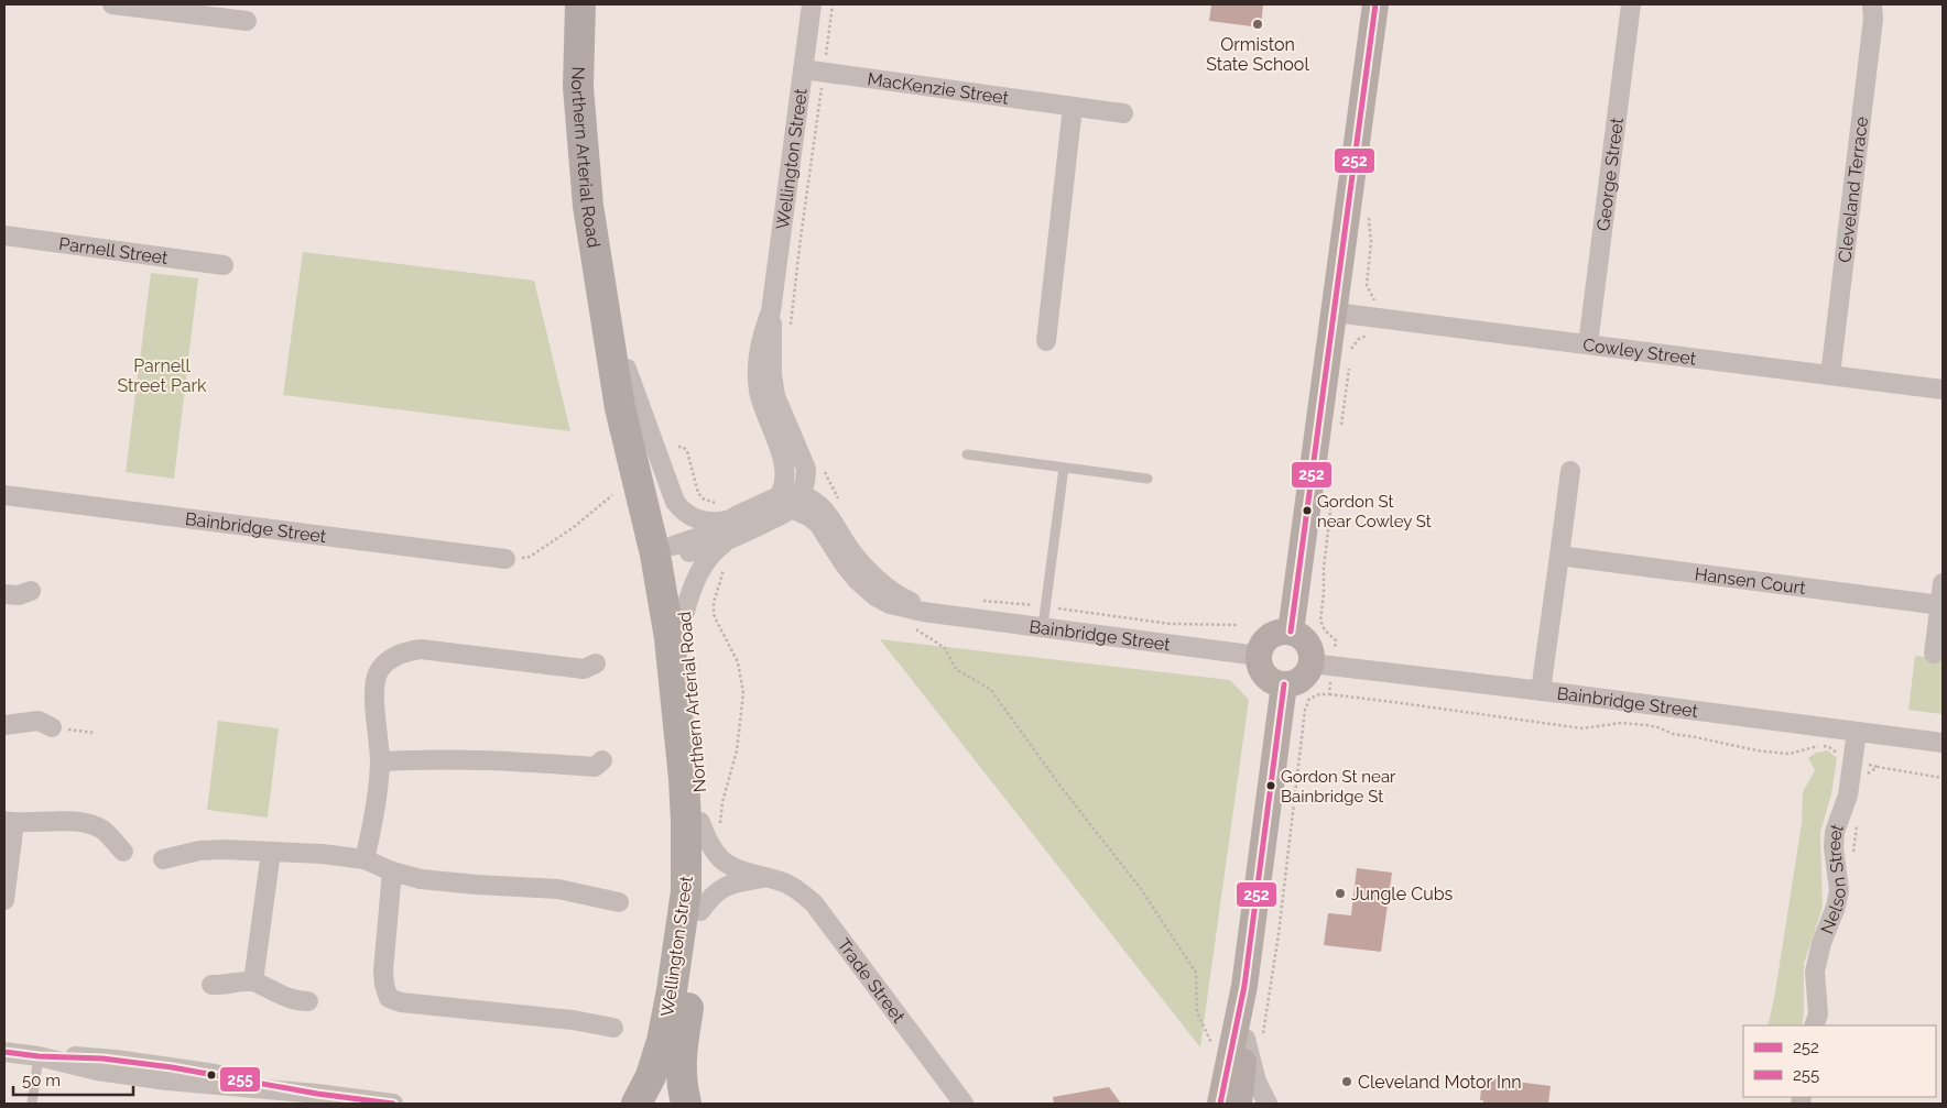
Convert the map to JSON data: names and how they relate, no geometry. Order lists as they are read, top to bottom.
{
  "streets": {
    "main road": ["Northern Arterial Road", "Wellington Street"],
    "street": [
      "MacKenzie Street",
      "George Street",
      "Cleveland Terrace",
      "Parnell Street",
      "Cowley Street",
      "Bainbridge Street",
      "Hansen Court",
      "Nelson Street",
      "Trade Street"
    ]
  },
  "crossings": [
    ["MacKenzie Street", "Wellington Street"],
    ["Northern Arterial Road", "Wellington Street"],
    ["Northern Arterial Road", "Trade Street"],
    ["Wellington Street", "Bainbridge Street"],
    ["George Street", "Cowley Street"],
    ["Cleveland Terrace", "Cowley Street"],
    ["Bainbridge Street", "Nelson Street"]
  ],
  "parks": ["Parnell Street Park"],
  "places": [
    "Ormiston State School",
    "Gordon St near Cowley St",
    "Gordon St near Bainbridge St",
    "Jungle Cubs",
    "Cleveland Motor Inn"
  ],
  "lines": ["transit line 252", "transit line 255"],
  "legend": ["252", "255"],
  "scale_bar": "50 m"
}
